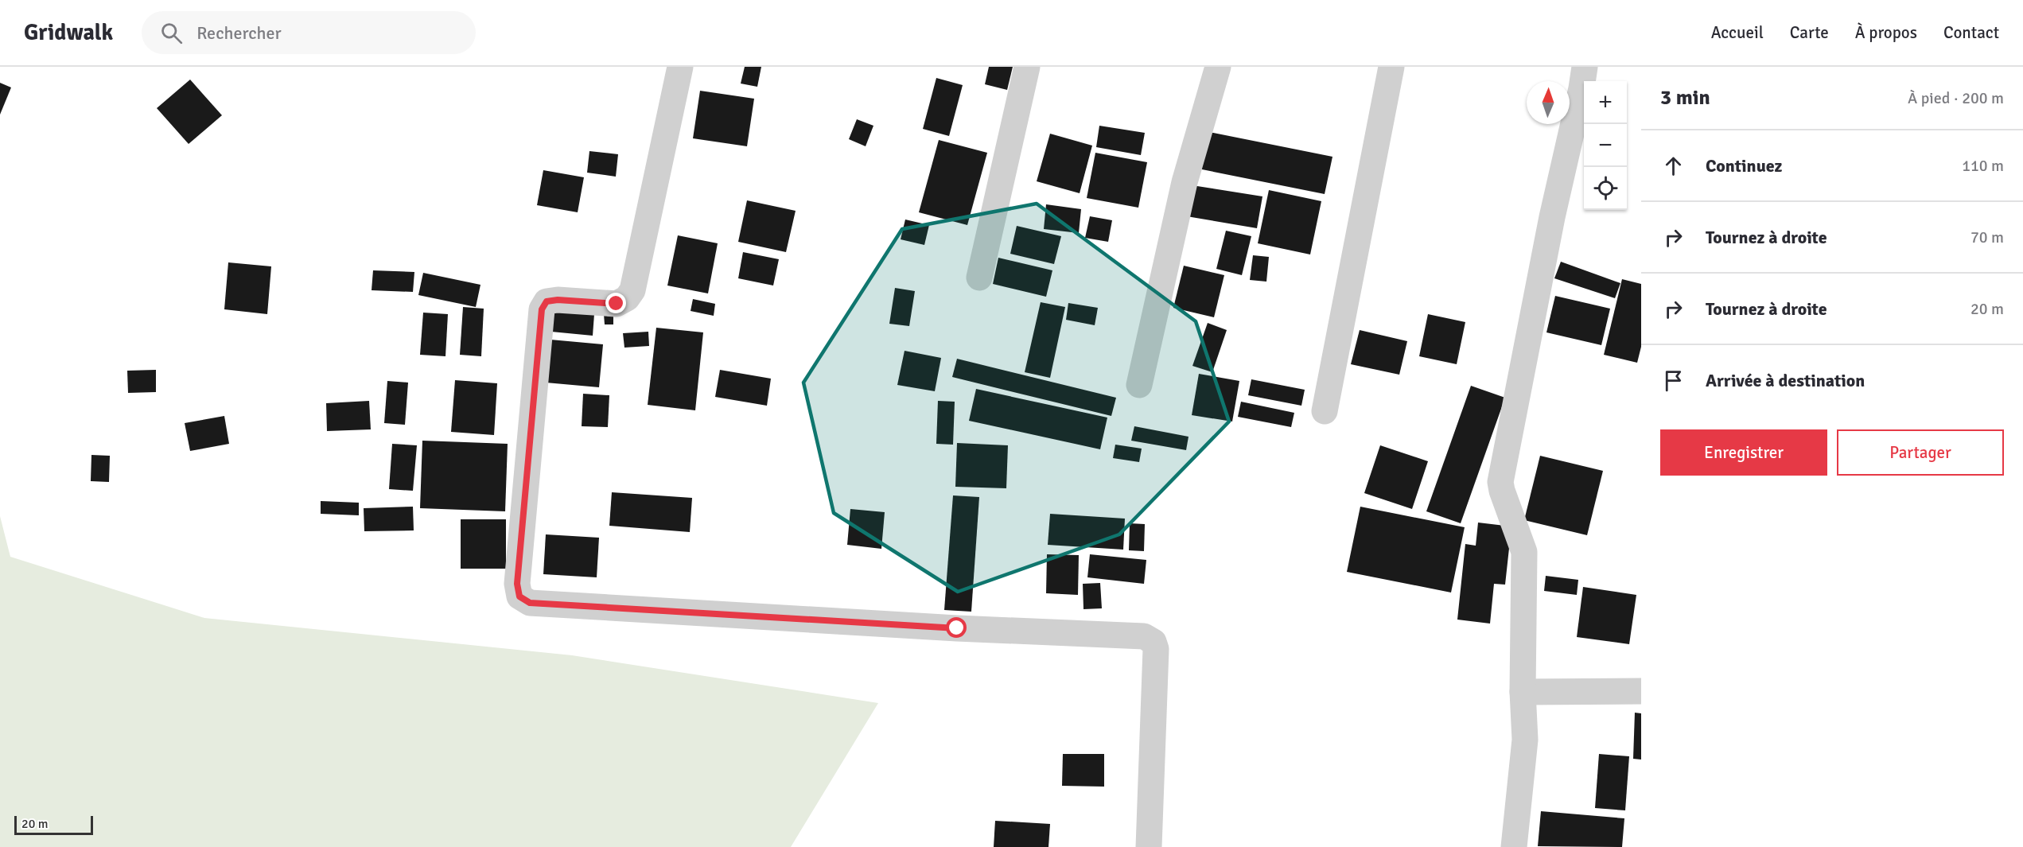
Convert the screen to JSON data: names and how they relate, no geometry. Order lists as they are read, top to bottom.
{
  "scale_bar": "20 m",
  "north": "top",
  "page": {
    "header": "Gridwalk",
    "search": "Rechercher",
    "nav": [
      "Accueil",
      "Carte",
      "À propos",
      "Contact"
    ],
    "heading": ["3 min", "À pied · 200 m"],
    "map_buttons": ["+", "−"],
    "list": [
      ["Continuez", "110 m"],
      ["Tournez à droite", "70 m"],
      ["Tournez à droite", "20 m"],
      "Arrivée à destination"
    ],
    "buttons": ["Enregistrer", "Partager"],
    "scale": "20 m"
  }
}
